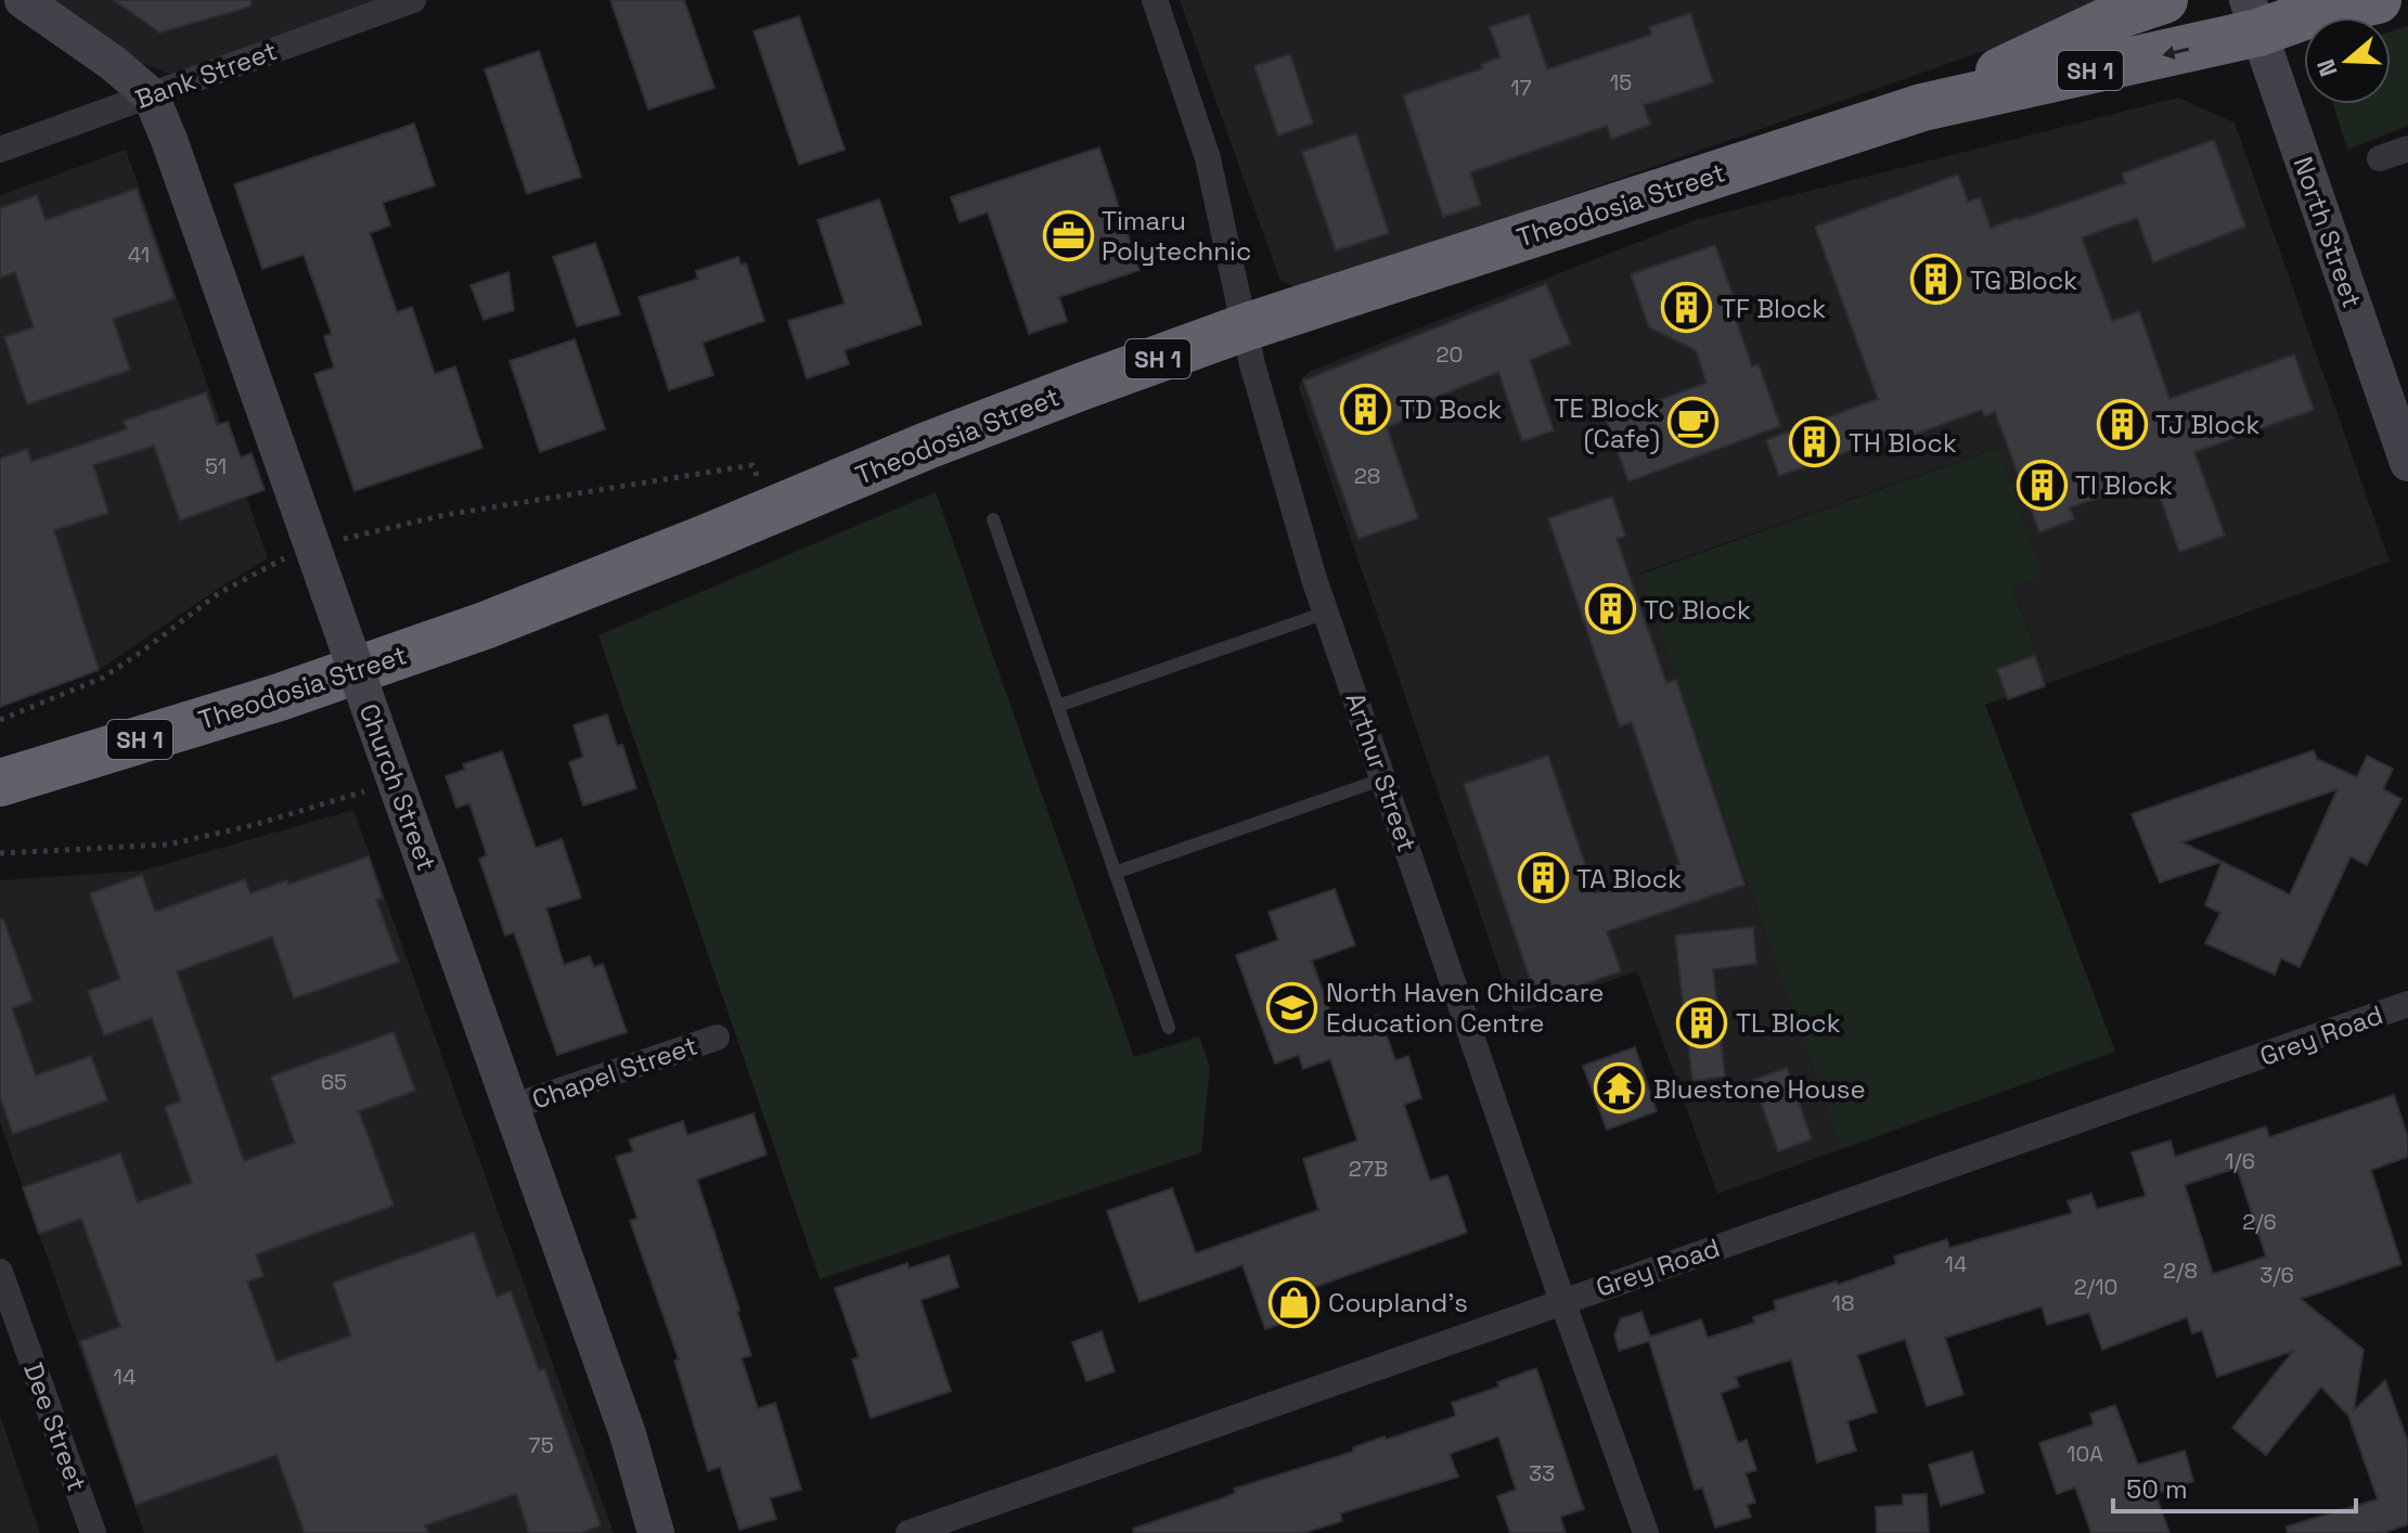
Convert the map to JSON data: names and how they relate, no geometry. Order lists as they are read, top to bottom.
{
  "streets": {
    "highway": ["SH 1", "Theodosia Street"],
    "street": [
      "Bank Street",
      "North Street",
      "Arthur Street",
      "Church Street",
      "Grey Road",
      "Chapel Street",
      "Dee Street"
    ]
  },
  "crossings": [
    ["SH 1", "Theodosia Street"],
    ["SH 1", "North Street"],
    ["Bank Street", "Church Street"],
    ["Theodosia Street", "North Street"],
    ["Theodosia Street", "Arthur Street"],
    ["Arthur Street", "Grey Road"],
    ["Church Street", "Chapel Street"]
  ],
  "places": {
    "office": ["Timaru Polytechnic"],
    "building": [
      "TG Block",
      "TF Block",
      "TD Bock",
      "TJ Block",
      "TH Block",
      "TI Block",
      "TC Block",
      "TA Block",
      "TL Block"
    ],
    "cafe": ["TE Block (Cafe)"],
    "school or university": ["North Haven Childcare Education Centre"],
    "temple": ["Bluestone House"],
    "shop": ["Coupland's"]
  },
  "house_numbers": [
    "15",
    "17",
    "41",
    "20",
    "51",
    "28",
    "65",
    "1/6",
    "27B",
    "2/6",
    "14",
    "2/8",
    "3/6",
    "2/10",
    "18",
    "14",
    "75",
    "10A",
    "33"
  ],
  "scale_bar": "50 m",
  "north": "left"
}
